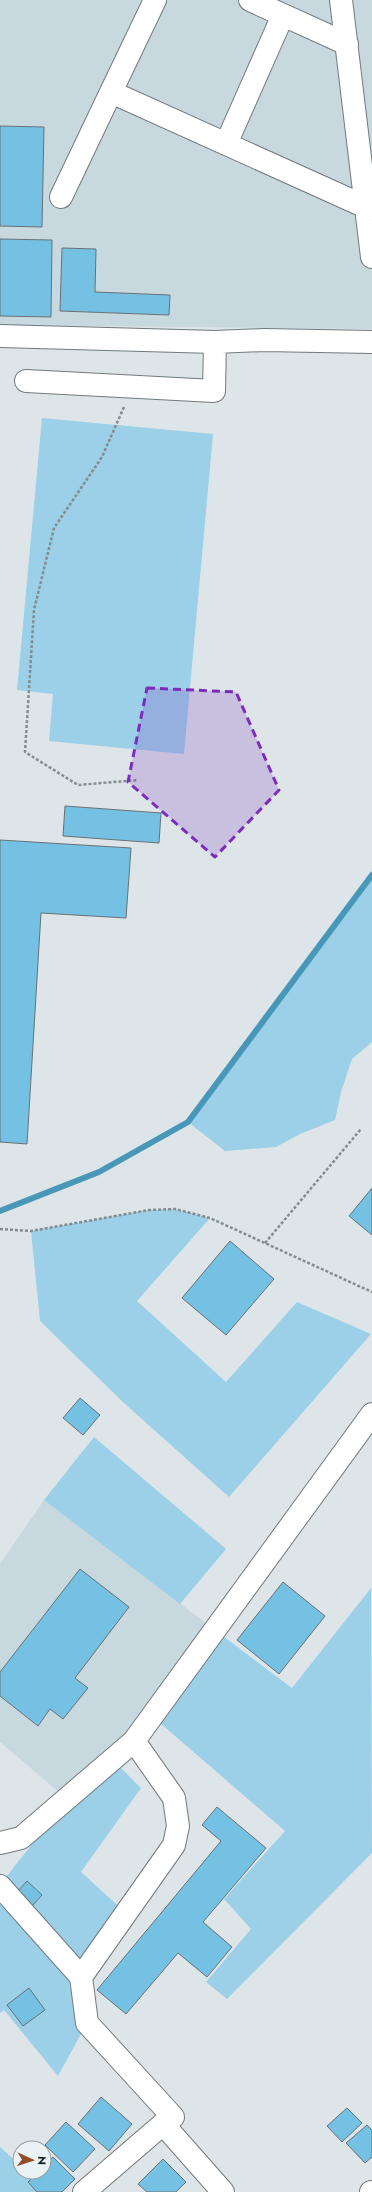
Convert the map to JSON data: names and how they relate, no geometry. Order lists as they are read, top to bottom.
{
  "north": "right"
}
